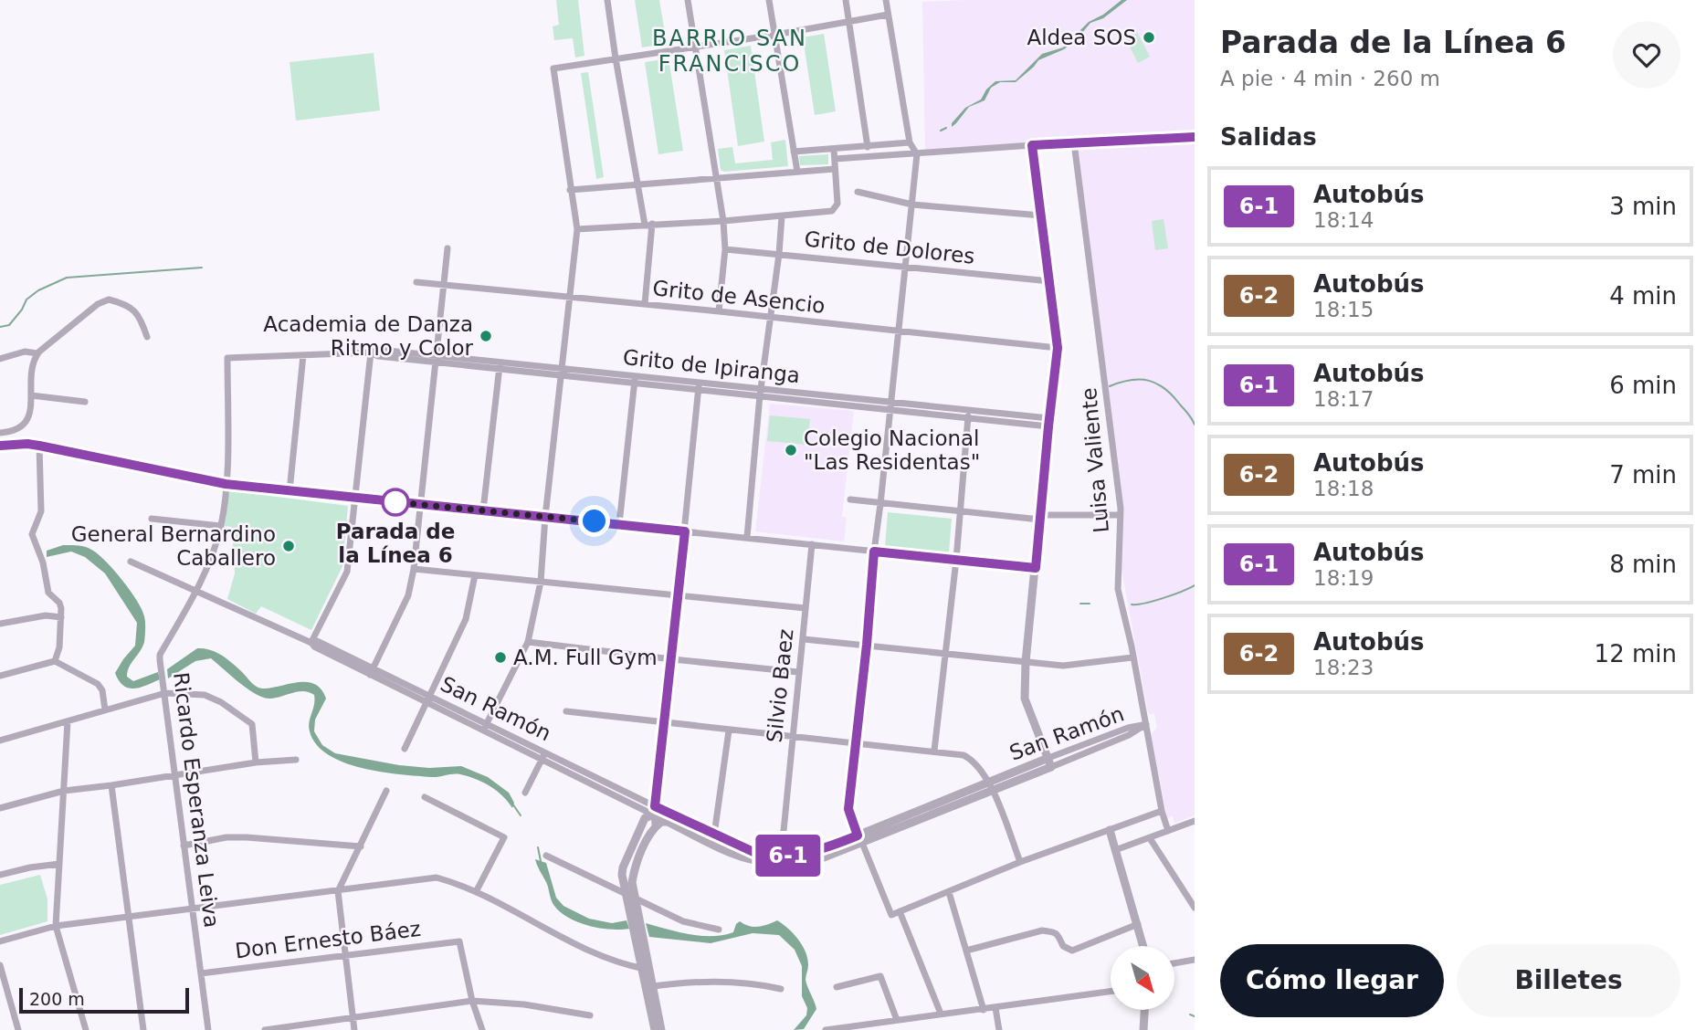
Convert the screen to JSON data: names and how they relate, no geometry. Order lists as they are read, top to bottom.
{
  "streets": {
    "street": [
      "Grito de Dolores",
      "Grito de Asencio",
      "Grito de Ipiranga",
      "Luisa Valiente",
      "Silvio Baez",
      "San Ramón",
      "Ricardo Esperanza Leiva",
      "Don Ernesto Báez"
    ]
  },
  "crossings": [
    ["Grito de Ipiranga", "Ricardo Esperanza Leiva"],
    ["Luisa Valiente", "San Ramón"],
    ["Silvio Baez", "San Ramón"],
    ["San Ramón", "Ricardo Esperanza Leiva"],
    ["Ricardo Esperanza Leiva", "Don Ernesto Báez"]
  ],
  "districts": ["BARRIO SAN FRANCISCO"],
  "places": [
    "Aldea SOS",
    "Academia de Danza Ritmo y Color",
    "Colegio Nacional \"Las Residentas\"",
    "Parada de la Línea 6",
    "General Bernardino Caballero",
    "A.M. Full Gym"
  ],
  "lines": ["bus line 6-1"],
  "scale_bar": "200 m",
  "north": "bottom right",
  "page": {
    "on_map": "6-1",
    "heading": [
      ["Parada de la Línea 6", "A pie · 4 min · 260 m"],
      "Salidas"
    ],
    "list": [
      {
        "mark": "6-1",
        "name": "Autobús",
        "note": "18:14",
        "value": "3 min"
      },
      {
        "mark": "6-2",
        "name": "Autobús",
        "note": "18:15",
        "value": "4 min"
      },
      {
        "mark": "6-1",
        "name": "Autobús",
        "note": "18:17",
        "value": "6 min"
      },
      {
        "mark": "6-2",
        "name": "Autobús",
        "note": "18:18",
        "value": "7 min"
      },
      {
        "mark": "6-1",
        "name": "Autobús",
        "note": "18:19",
        "value": "8 min"
      },
      {
        "mark": "6-2",
        "name": "Autobús",
        "note": "18:23",
        "value": "12 min"
      }
    ],
    "buttons": ["Cómo llegar", "Billetes"],
    "scale": "200 m"
  }
}
